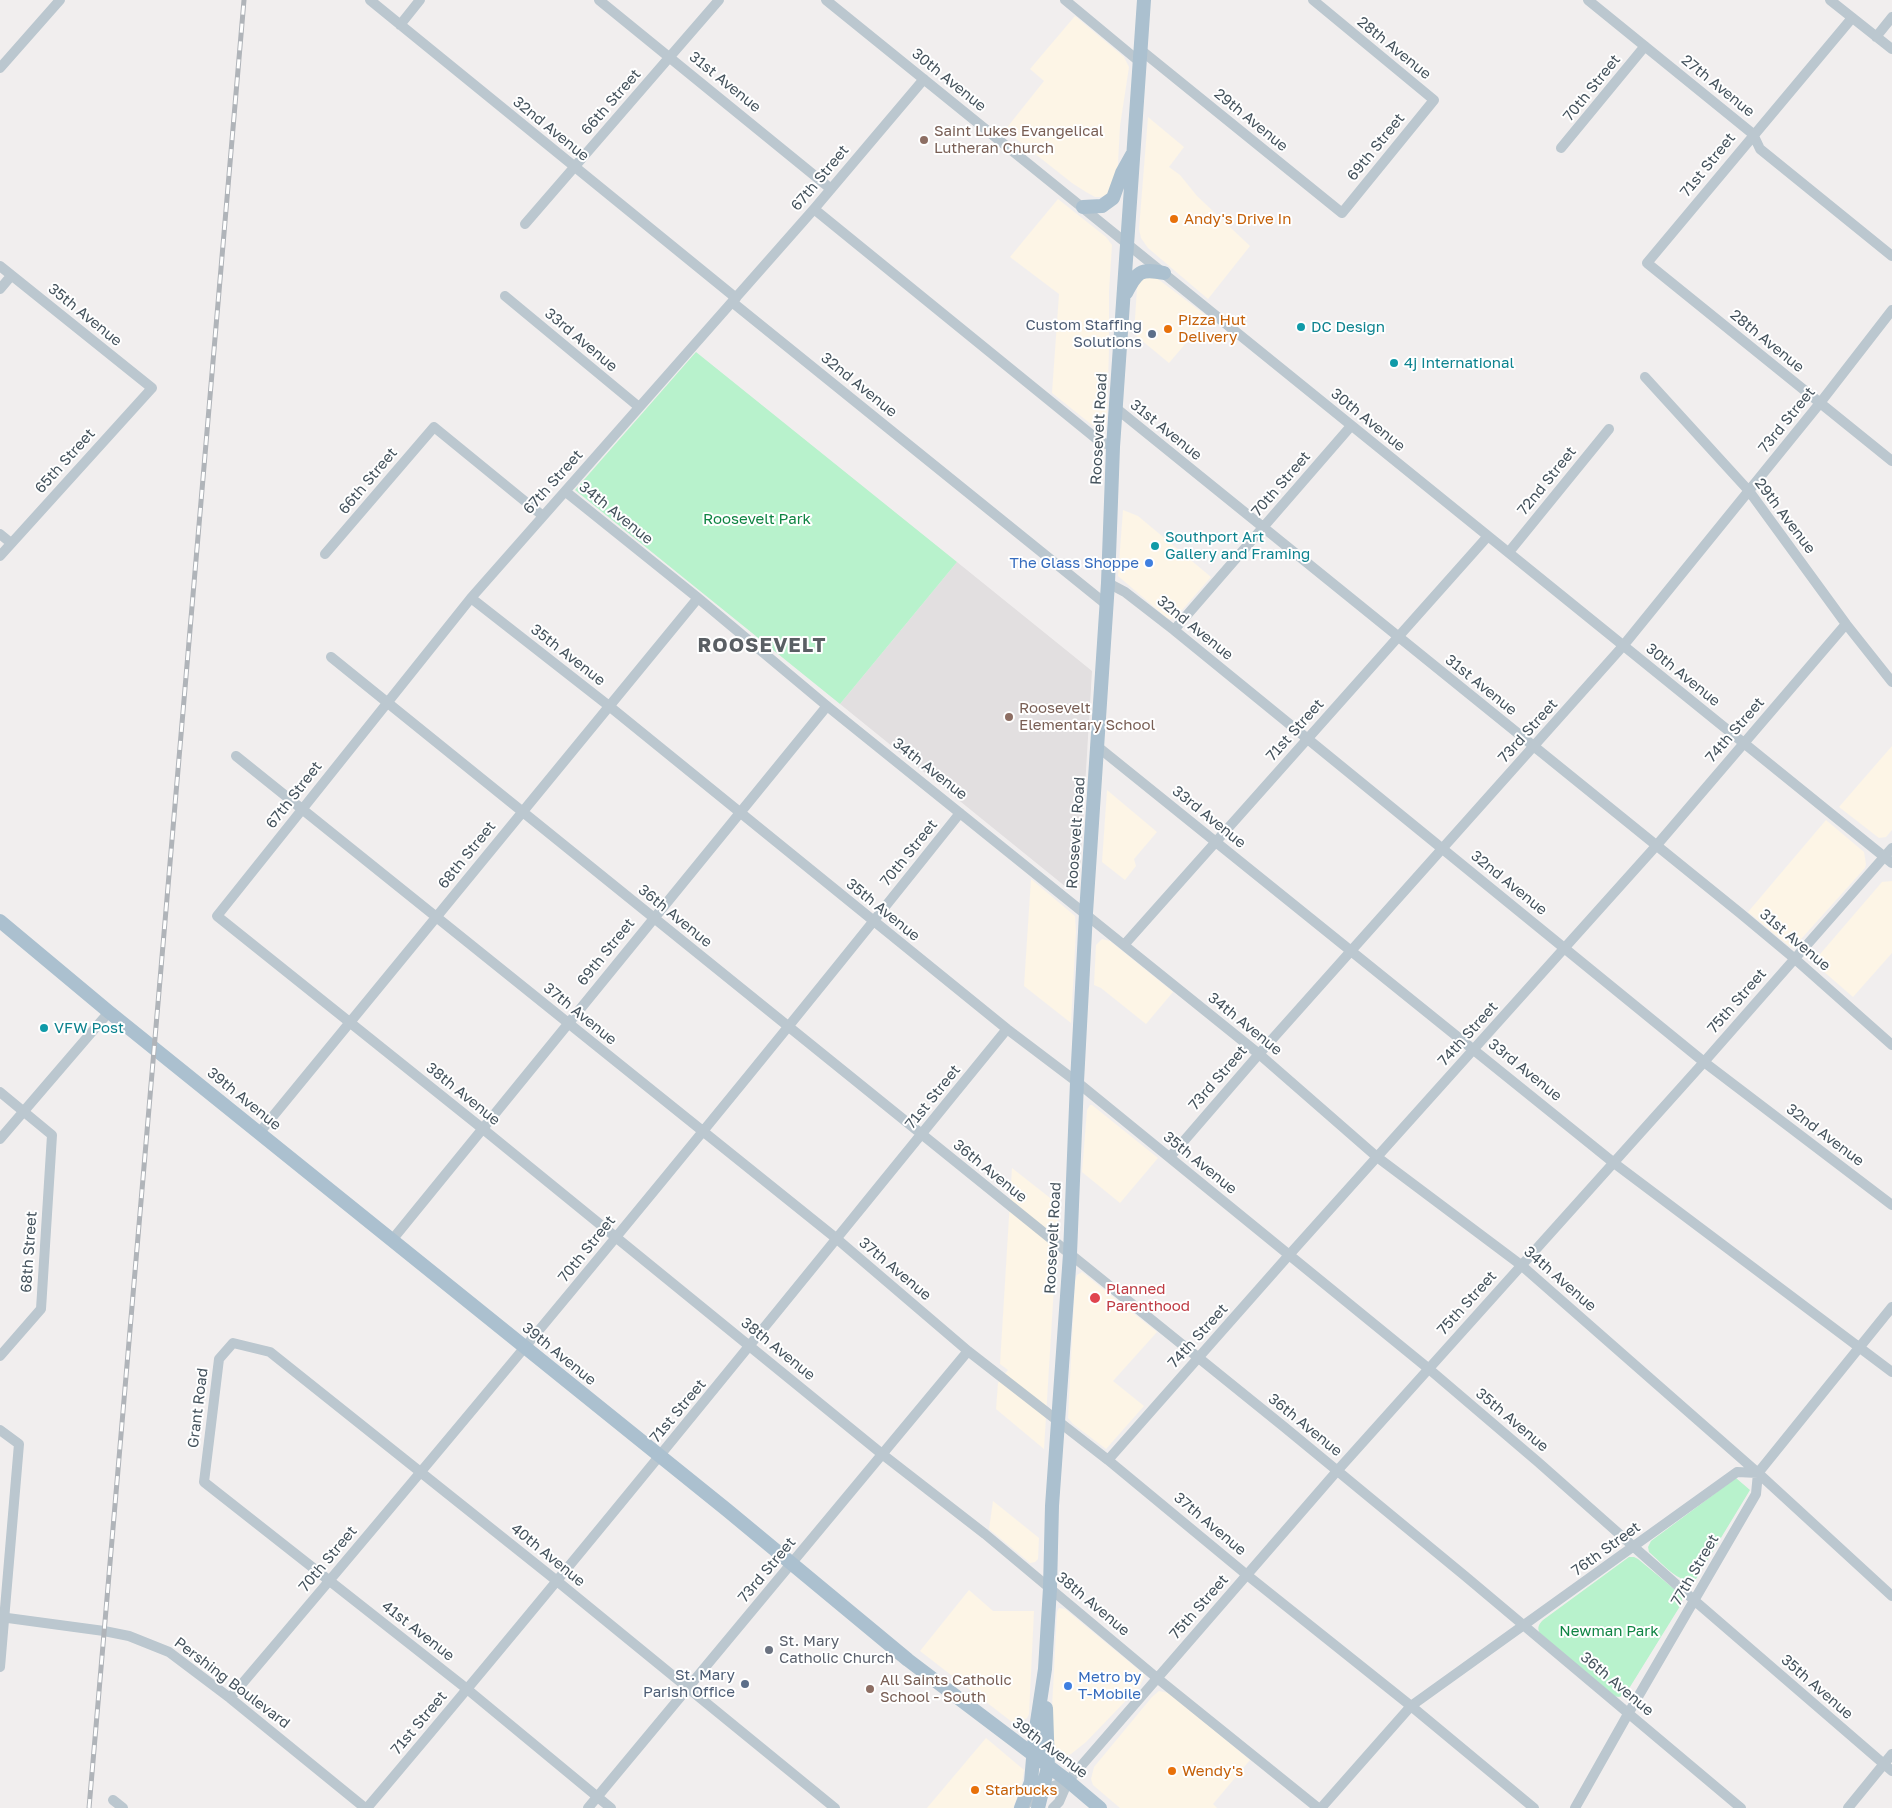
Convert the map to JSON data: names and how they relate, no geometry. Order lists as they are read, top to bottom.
{
  "streets": {
    "main road": ["Roosevelt Road", "39th Avenue"],
    "street": [
      "28th Avenue",
      "30th Avenue",
      "31st Avenue",
      "27th Avenue",
      "70th Street",
      "66th Street",
      "29th Avenue",
      "32nd Avenue",
      "69th Street",
      "71st Street",
      "67th Street",
      "35th Avenue",
      "33rd Avenue",
      "73rd Street",
      "65th Street",
      "72nd Street",
      "34th Avenue",
      "74th Street",
      "68th Street",
      "36th Avenue",
      "75th Street",
      "37th Avenue",
      "38th Avenue",
      "Grant Road",
      "76th Street",
      "40th Avenue",
      "77th Street",
      "41st Avenue",
      "Pershing Boulevard"
    ]
  },
  "crossings": [
    ["28th Avenue", "69th Street"],
    ["28th Avenue", "71st Street"],
    ["28th Avenue", "73rd Street"],
    ["30th Avenue", "70th Street"],
    ["30th Avenue", "71st Street"],
    ["30th Avenue", "67th Street"],
    ["30th Avenue", "73rd Street"],
    ["30th Avenue", "Roosevelt Road"],
    ["30th Avenue", "72nd Street"],
    ["30th Avenue", "74th Street"],
    ["30th Avenue", "75th Street"],
    ["31st Avenue", "70th Street"],
    ["31st Avenue", "66th Street"],
    ["31st Avenue", "71st Street"],
    ["31st Avenue", "67th Street"],
    ["31st Avenue", "73rd Street"],
    ["31st Avenue", "Roosevelt Road"],
    ["31st Avenue", "74th Street"],
    ["31st Avenue", "75th Street"],
    ["27th Avenue", "70th Street"],
    ["27th Avenue", "71st Street"],
    ["70th Street", "32nd Avenue"],
    ["70th Street", "35th Avenue"],
    ["70th Street", "34th Avenue"],
    ["70th Street", "36th Avenue"],
    ["70th Street", "37th Avenue"],
    ["70th Street", "38th Avenue"],
    ["70th Street", "39th Avenue"],
    ["70th Street", "40th Avenue"],
    ["70th Street", "41st Avenue"],
    ["70th Street", "Pershing Boulevard"],
    ["66th Street", "32nd Avenue"],
    ["66th Street", "67th Street"],
    ["29th Avenue", "69th Street"],
    ["29th Avenue", "73rd Street"],
    ["29th Avenue", "Roosevelt Road"],
    ["29th Avenue", "74th Street"],
    ["32nd Avenue", "71st Street"],
    ["32nd Avenue", "67th Street"],
    ["32nd Avenue", "73rd Street"],
    ["32nd Avenue", "Roosevelt Road"],
    ["32nd Avenue", "74th Street"],
    ["32nd Avenue", "75th Street"],
    ["69th Street", "35th Avenue"],
    ["69th Street", "34th Avenue"],
    ["69th Street", "36th Avenue"],
    ["69th Street", "37th Avenue"],
    ["69th Street", "38th Avenue"],
    ["69th Street", "39th Avenue"],
    ["71st Street", "35th Avenue"],
    ["71st Street", "33rd Avenue"],
    ["71st Street", "34th Avenue"],
    ["71st Street", "36th Avenue"],
    ["71st Street", "37th Avenue"],
    ["71st Street", "38th Avenue"],
    ["71st Street", "39th Avenue"],
    ["71st Street", "40th Avenue"],
    ["71st Street", "41st Avenue"],
    ["71st Street", "Pershing Boulevard"],
    ["67th Street", "35th Avenue"],
    ["67th Street", "33rd Avenue"],
    ["67th Street", "34th Avenue"],
    ["67th Street", "36th Avenue"],
    ["67th Street", "37th Avenue"],
    ["67th Street", "38th Avenue"],
    ["35th Avenue", "73rd Street"],
    ["35th Avenue", "Roosevelt Road"],
    ["35th Avenue", "65th Street"],
    ["35th Avenue", "74th Street"],
    ["35th Avenue", "68th Street"],
    ["35th Avenue", "75th Street"],
    ["35th Avenue", "76th Street"],
    ["35th Avenue", "77th Street"],
    ["33rd Avenue", "73rd Street"],
    ["33rd Avenue", "Roosevelt Road"],
    ["33rd Avenue", "74th Street"],
    ["33rd Avenue", "75th Street"],
    ["73rd Street", "34th Avenue"],
    ["73rd Street", "37th Avenue"],
    ["73rd Street", "38th Avenue"],
    ["73rd Street", "39th Avenue"],
    ["73rd Street", "40th Avenue"],
    ["73rd Street", "41st Avenue"],
    ["Roosevelt Road", "34th Avenue"],
    ["Roosevelt Road", "36th Avenue"],
    ["Roosevelt Road", "37th Avenue"],
    ["Roosevelt Road", "38th Avenue"],
    ["34th Avenue", "74th Street"],
    ["34th Avenue", "68th Street"],
    ["34th Avenue", "75th Street"],
    ["34th Avenue", "76th Street"],
    ["34th Avenue", "77th Street"],
    ["74th Street", "36th Avenue"],
    ["74th Street", "37th Avenue"],
    ["68th Street", "36th Avenue"],
    ["68th Street", "37th Avenue"],
    ["68th Street", "38th Avenue"],
    ["68th Street", "39th Avenue"],
    ["36th Avenue", "75th Street"],
    ["36th Avenue", "76th Street"],
    ["36th Avenue", "77th Street"],
    ["75th Street", "37th Avenue"],
    ["75th Street", "38th Avenue"],
    ["75th Street", "39th Avenue"],
    ["37th Avenue", "76th Street"],
    ["38th Avenue", "76th Street"],
    ["Grant Road", "40th Avenue"],
    ["Grant Road", "41st Avenue"],
    ["76th Street", "77th Street"]
  ],
  "districts": ["ROOSEVELT"],
  "parks": ["Roosevelt Park", "Newman Park"],
  "places": [
    "Saint Lukes Evangelical Lutheran Church",
    "Andy's Drive In",
    "DC Design",
    "Pizza Hut Delivery",
    "Custom Staffing Solutions",
    "4j International",
    "Southport Art Gallery and Framing",
    "The Glass Shoppe",
    "Roosevelt Elementary School",
    "VFW Post",
    "Planned Parenthood",
    "St. Mary Catholic Church",
    "St. Mary Parish Office",
    "Metro by T-Mobile",
    "All Saints Catholic School - South",
    "Wendy's",
    "Starbucks"
  ]
}
